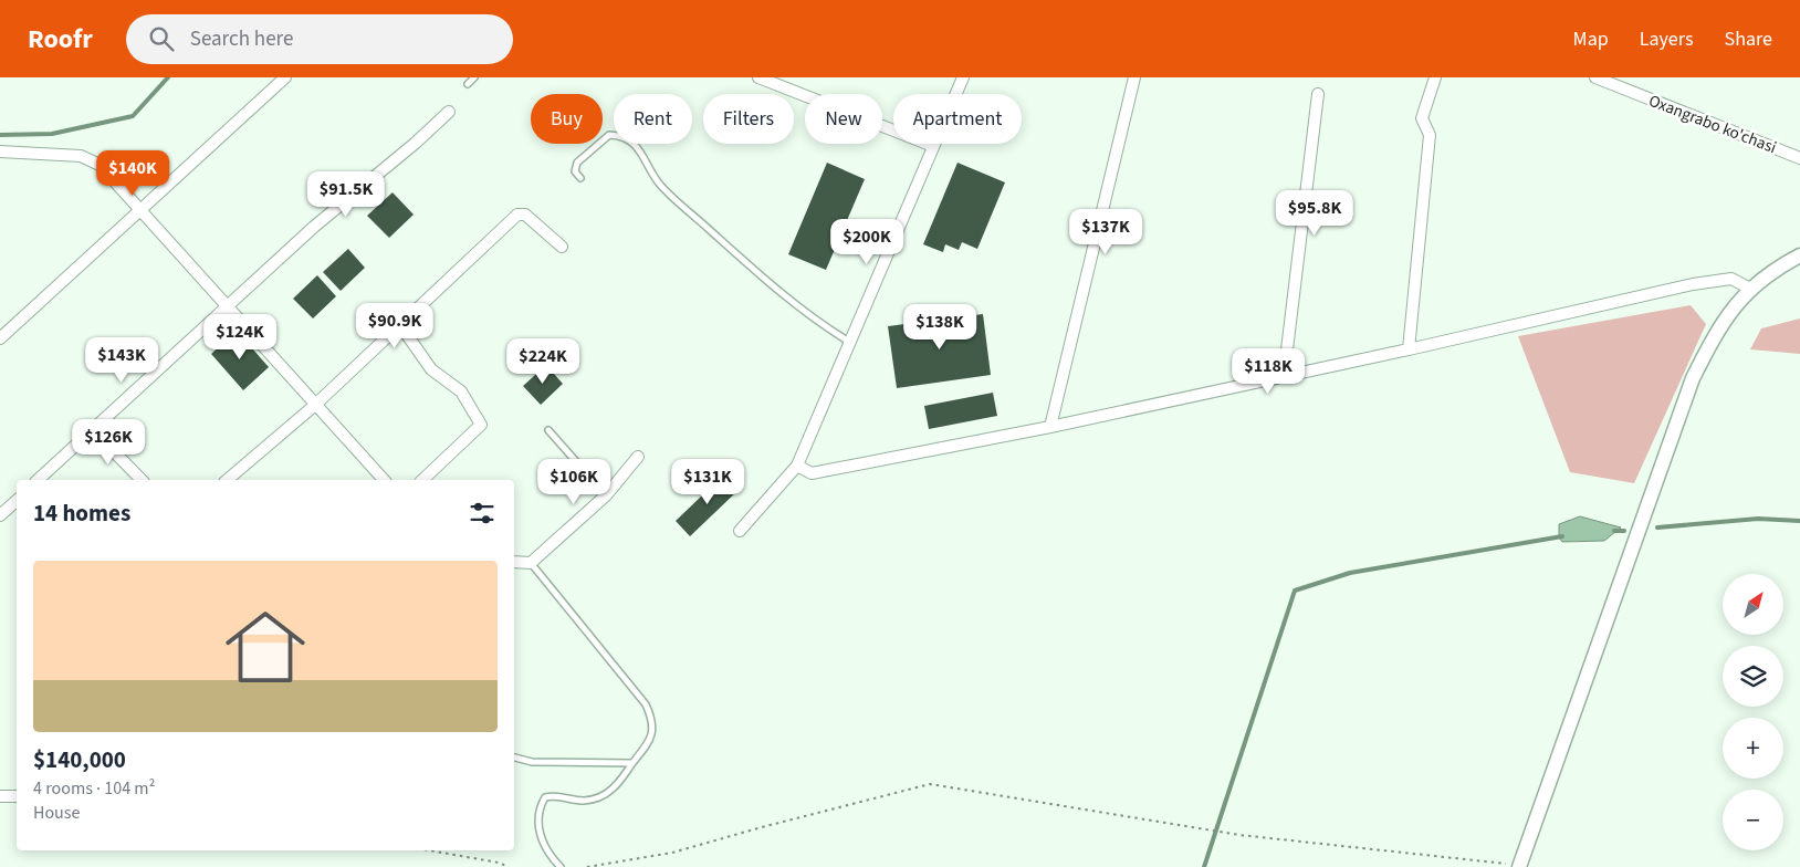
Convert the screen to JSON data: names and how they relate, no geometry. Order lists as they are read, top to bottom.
{
  "streets": {
    "street": ["Oxangrabo ko'chasi"]
  },
  "north": "top right",
  "page": {
    "header": "Roofr",
    "search": "Search here",
    "nav": ["Map", "Layers", "Share"],
    "chip": [
      "Buy",
      "Rent",
      "Filters",
      "New",
      "Apartment"
    ],
    "price": [
      "$140K",
      "$91.5K",
      "$95.8K",
      "$137K",
      "$200K",
      "$90.9K",
      "$138K",
      "$124K",
      "$143K",
      "$224K",
      "$118K",
      "$126K",
      "$106K",
      "$131K"
    ],
    "heading": "14 homes",
    "list": [
      {
        "name": "$140,000",
        "note": "4 rooms · 104 m² · House"
      }
    ],
    "map_buttons": ["+", "−"]
  }
}
